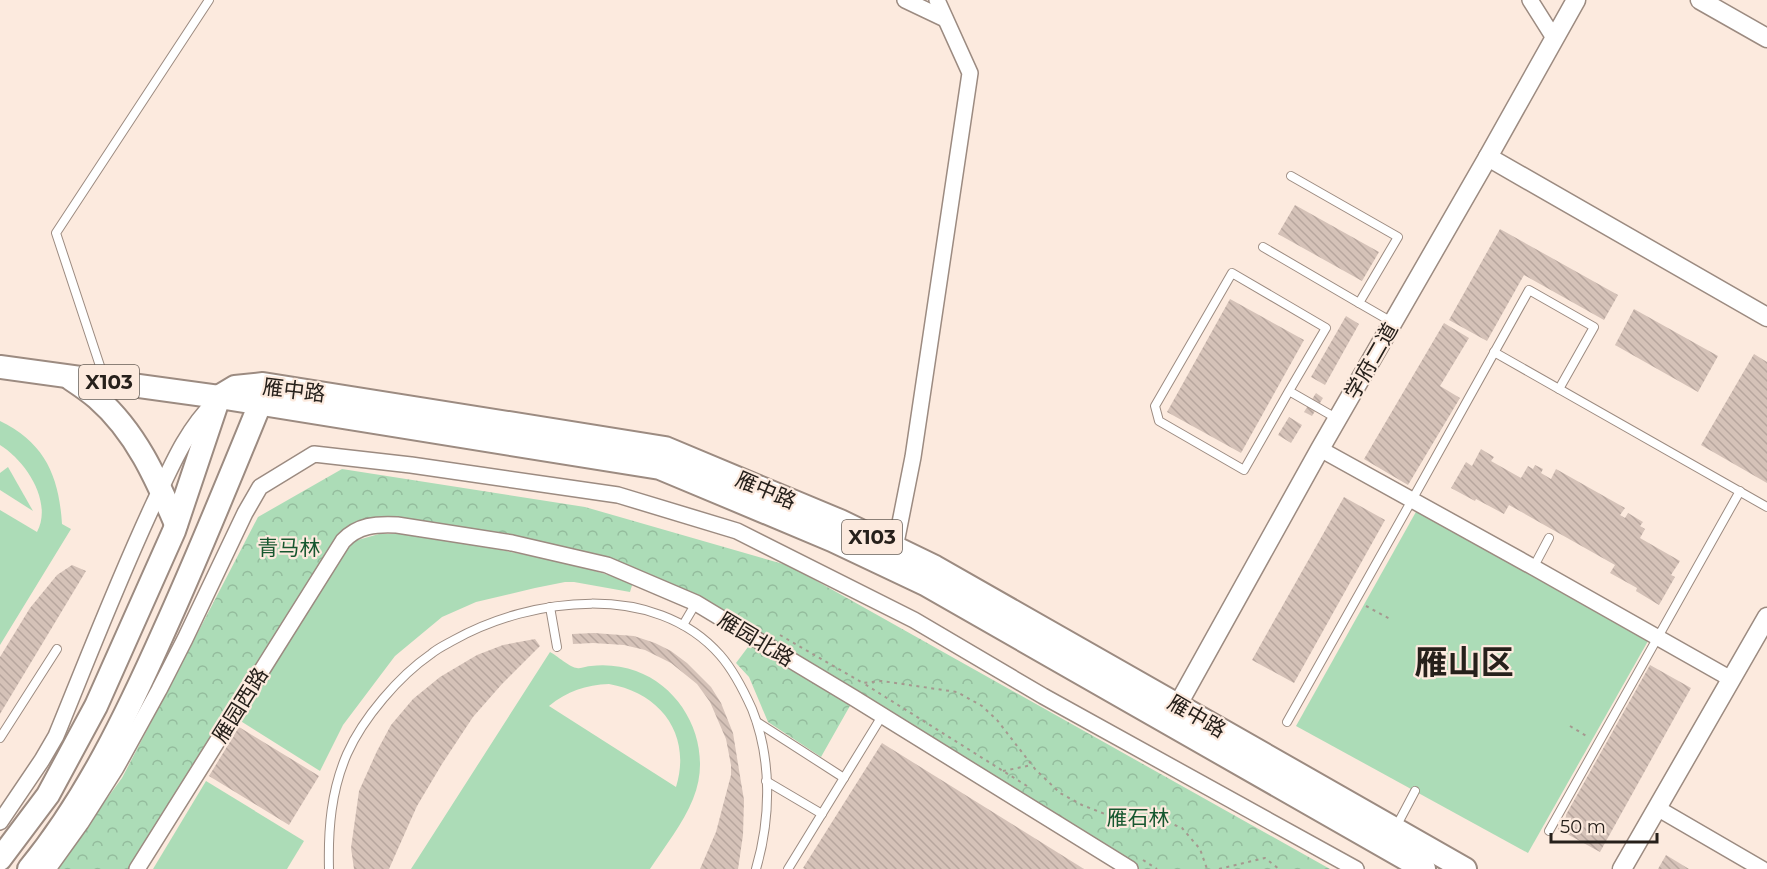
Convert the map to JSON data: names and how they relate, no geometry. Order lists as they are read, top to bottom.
{
  "streets": {
    "main road": ["X103", "雁中路"],
    "street": ["学府二道", "雁园北路", "雁园西路"]
  },
  "crossings": [
    ["学府二道", "雁中路"],
    ["X103", "雁中路"],
    ["雁园北路", "雁园西路"]
  ],
  "districts": ["雁山区"],
  "parks": ["青马林", "雁石林"],
  "scale_bar": "50 m"
}
